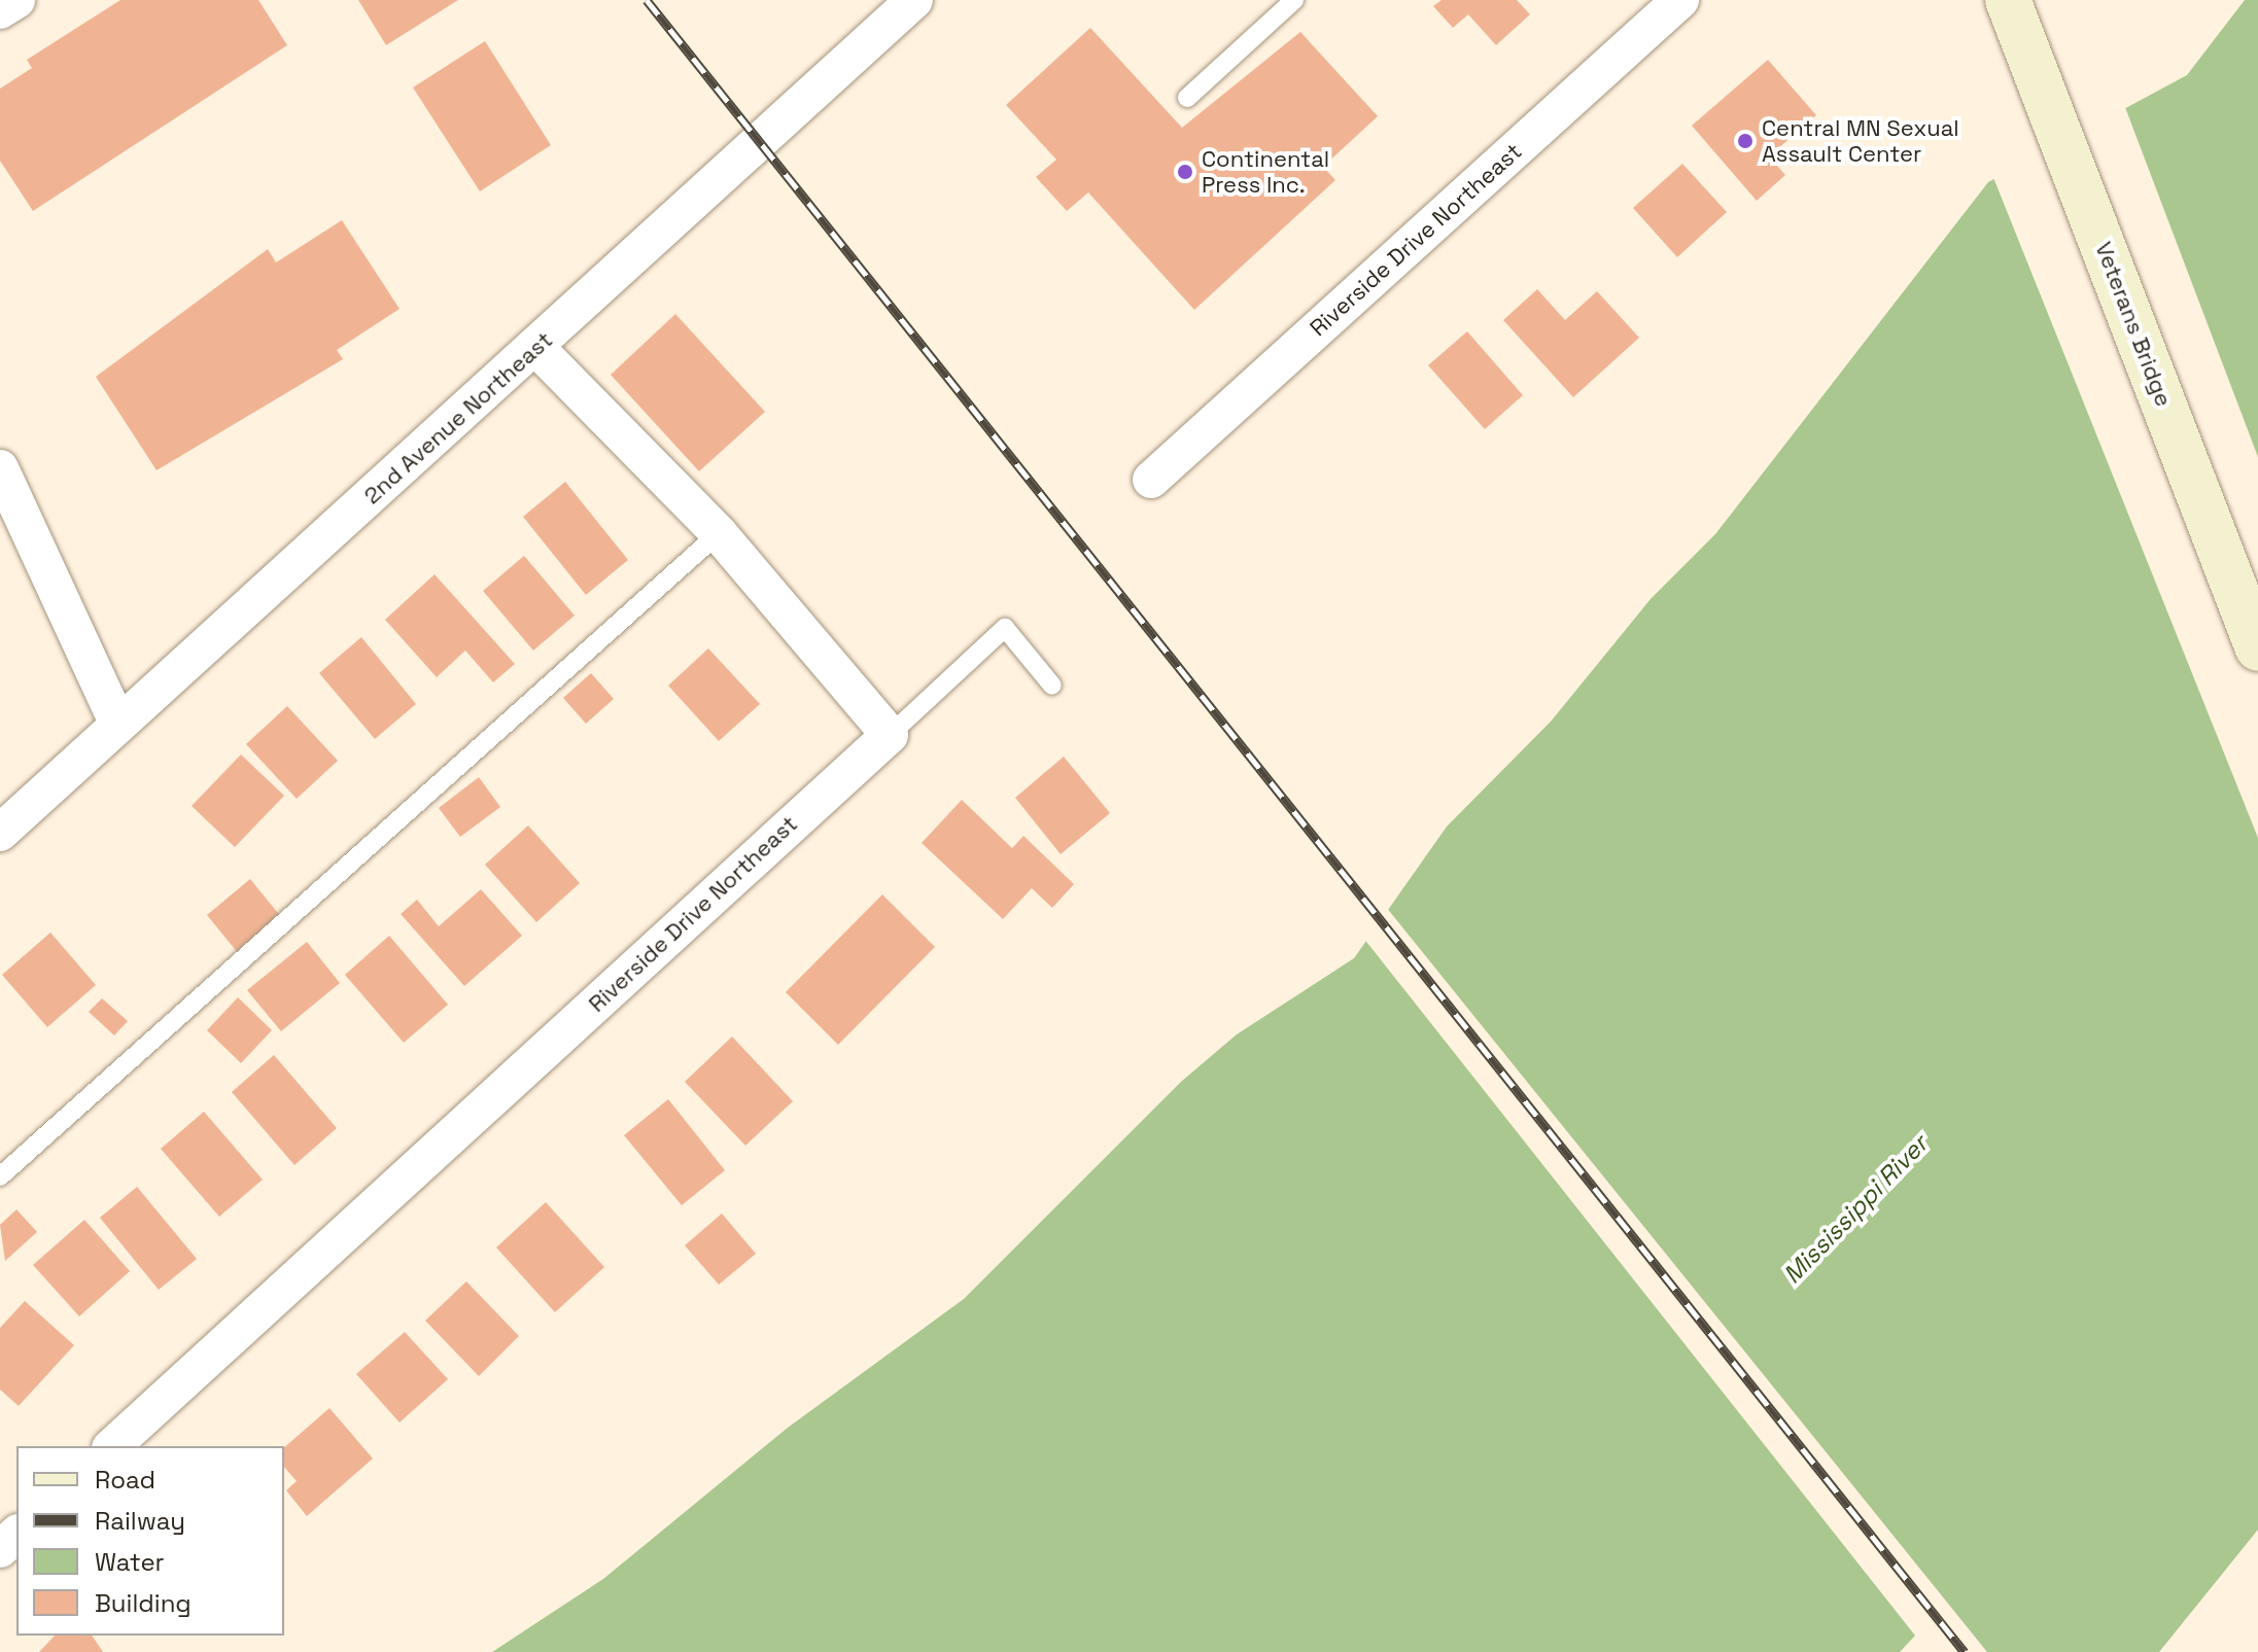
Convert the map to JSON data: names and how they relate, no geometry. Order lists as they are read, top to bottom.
{
  "streets": {
    "main road": ["Veterans Bridge"],
    "street": ["Riverside Drive Northeast", "2nd Avenue Northeast"]
  },
  "water": ["Mississippi River"],
  "places": ["Central MN Sexual Assault Center", "Continental Press Inc."],
  "legend": [
    "Road",
    "Railway",
    "Water",
    "Building"
  ]
}
